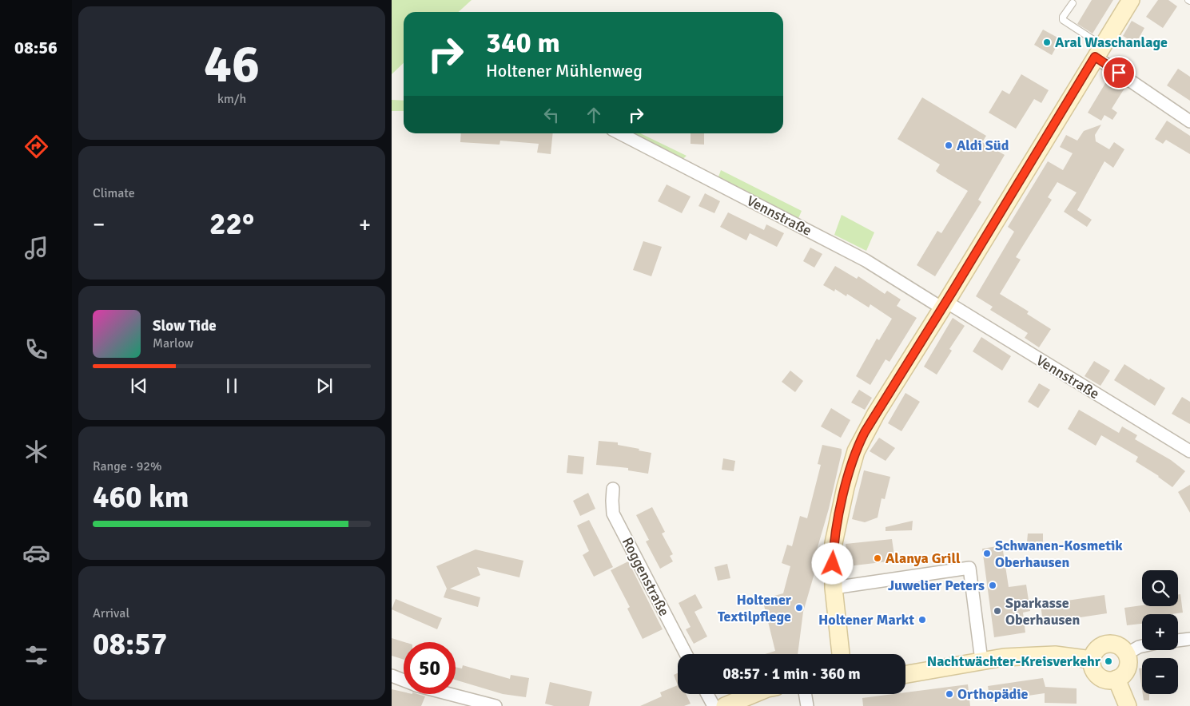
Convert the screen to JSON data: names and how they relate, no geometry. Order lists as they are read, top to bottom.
{
  "streets": {
    "street": ["Vennstraße", "Roggenstraße"]
  },
  "places": [
    "Aral Waschanlage",
    "Aldi Süd",
    "Schwanen-Kosmetik Oberhausen",
    "Alanya Grill",
    "Juwelier Peters",
    "Holtener Textilpflege",
    "Sparkasse Oberhausen",
    "Holtener Markt",
    "Nachtwächter-Kreisverkehr",
    "Orthopädie"
  ],
  "page": {
    "tabs": "08:56",
    "tile": [
      ["46", "km/h"],
      "Climate",
      ["Range · 92%", "460 km"],
      ["Arrival", "08:57"]
    ],
    "turn": ["340 m", "Holtener Mühlenweg"],
    "heat": ["−", "22°", "+"],
    "song": ["Slow Tide", "Marlow"],
    "map_buttons": ["+", "−"],
    "limit": "50",
    "trip": "08:57 · 1 min · 360 m"
  }
}
